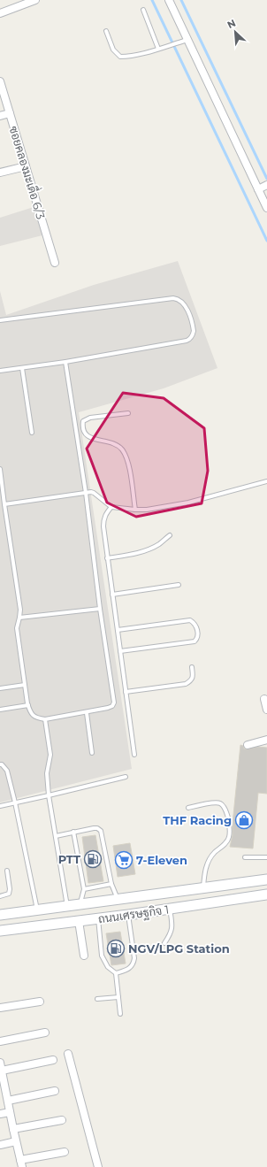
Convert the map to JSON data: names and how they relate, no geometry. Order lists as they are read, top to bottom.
{
  "streets": {
    "main road": ["ถนนเศรษฐกิจ 1"],
    "street": ["ซอยคลองมะเดื่อ 6/3"]
  },
  "places": {
    "shop": ["THF Racing"],
    "fuel station": ["PTT", "NGV/LPG Station"],
    "supermarket": ["7-Eleven"]
  },
  "north": "top left"
}
